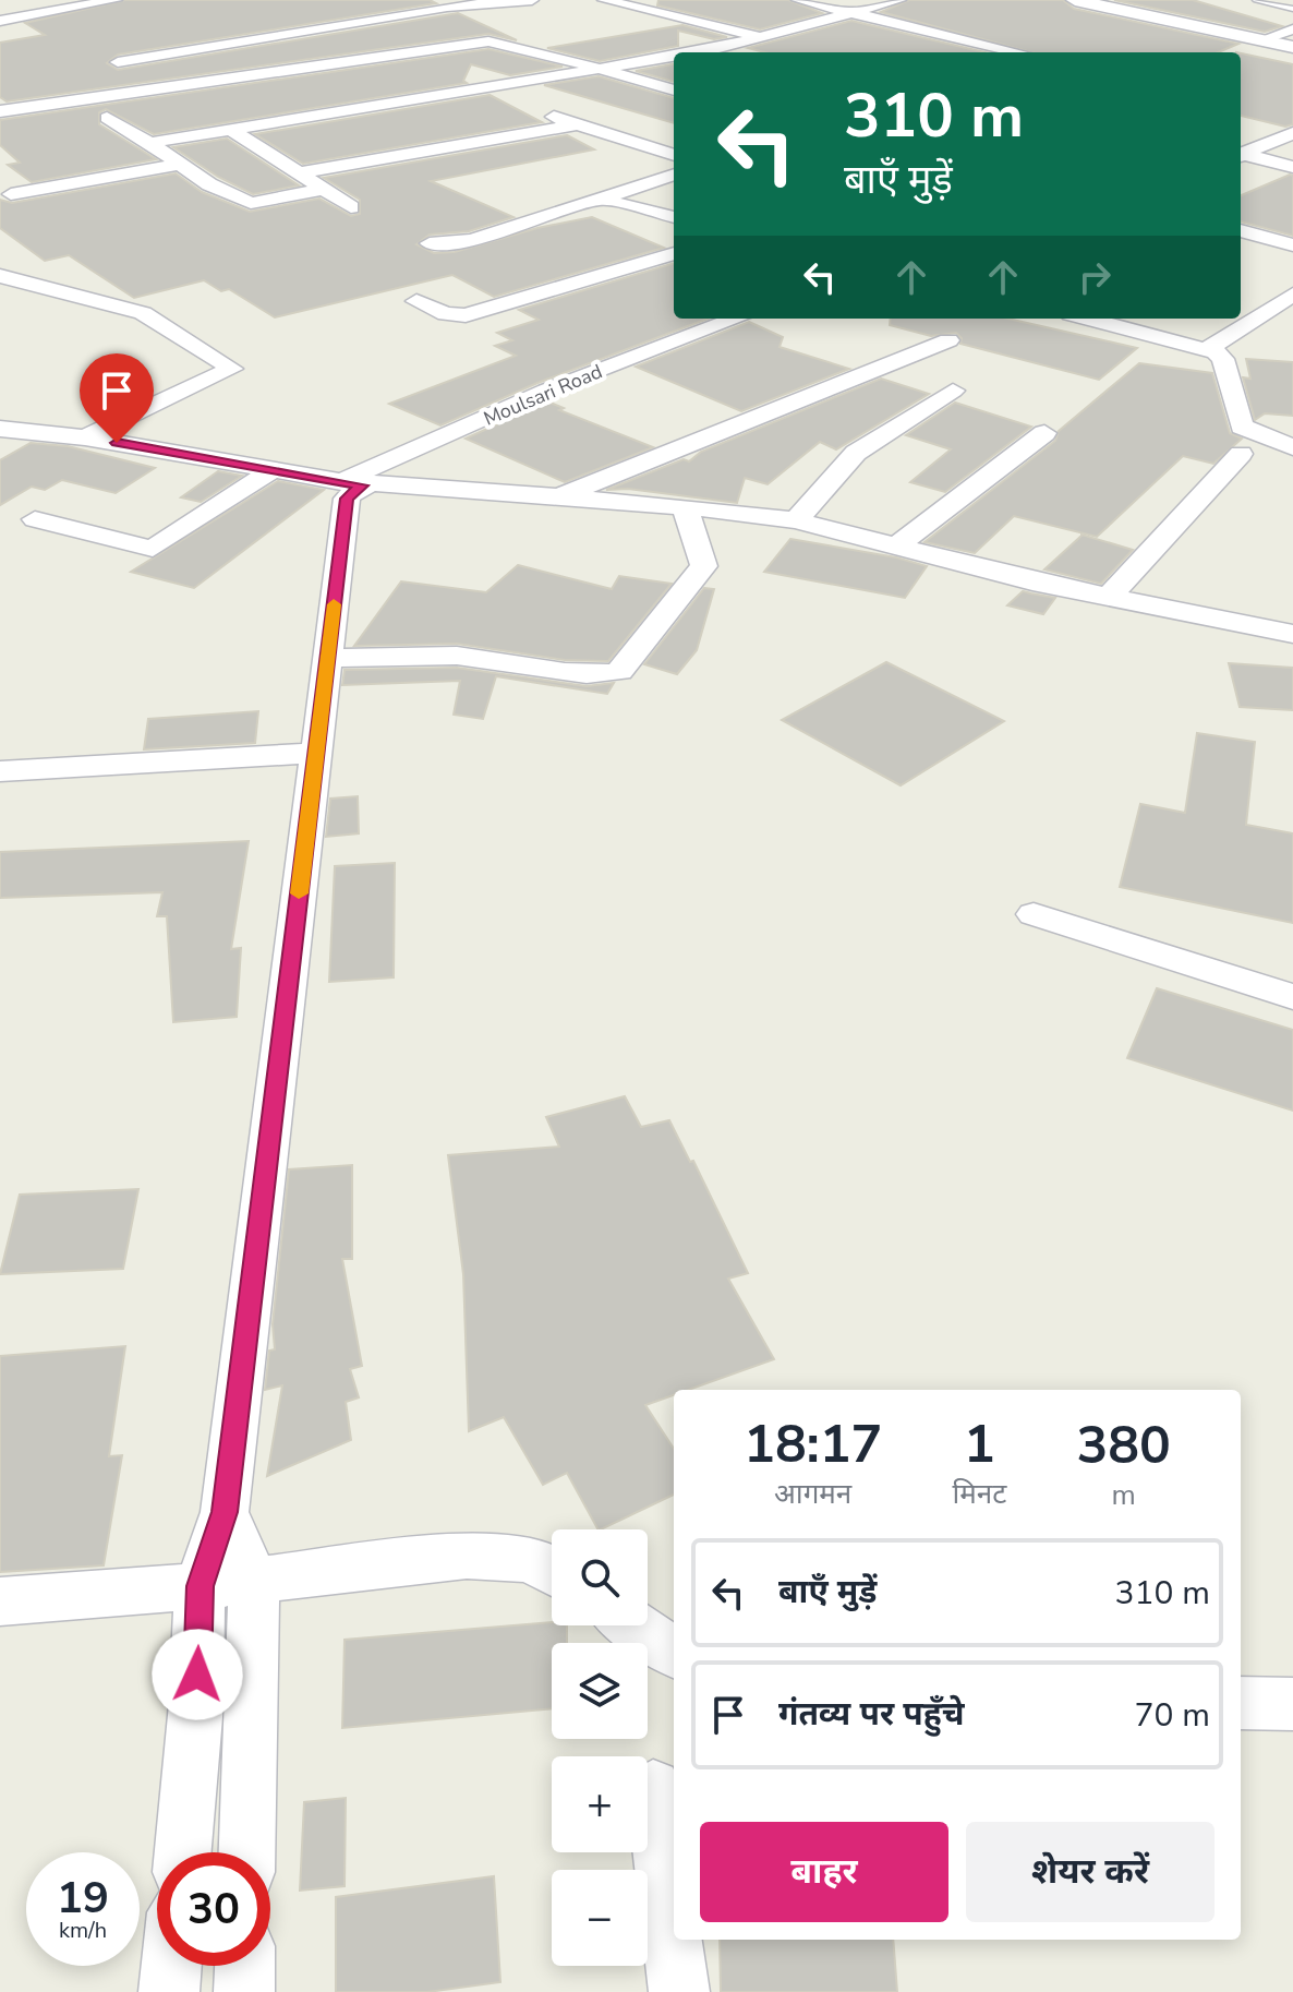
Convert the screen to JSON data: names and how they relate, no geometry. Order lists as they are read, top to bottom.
{
  "streets": {
    "street": ["Moulsari Road"]
  },
  "page": {
    "turn": ["310 m", "बाएँ मुड़ें"],
    "eta": [
      "18:17",
      "आगमन",
      "1",
      "मिनट",
      "380",
      "m"
    ],
    "map_buttons": ["+", "−"],
    "list": [
      {
        "name": "बाएँ मुड़ें",
        "value": "310 m"
      },
      {
        "name": "गंतव्य पर पहुँचे",
        "value": "70 m"
      }
    ],
    "buttons": ["बाहर", "शेयर करें"],
    "speed": "19 km/h",
    "limit": "30"
  }
}
